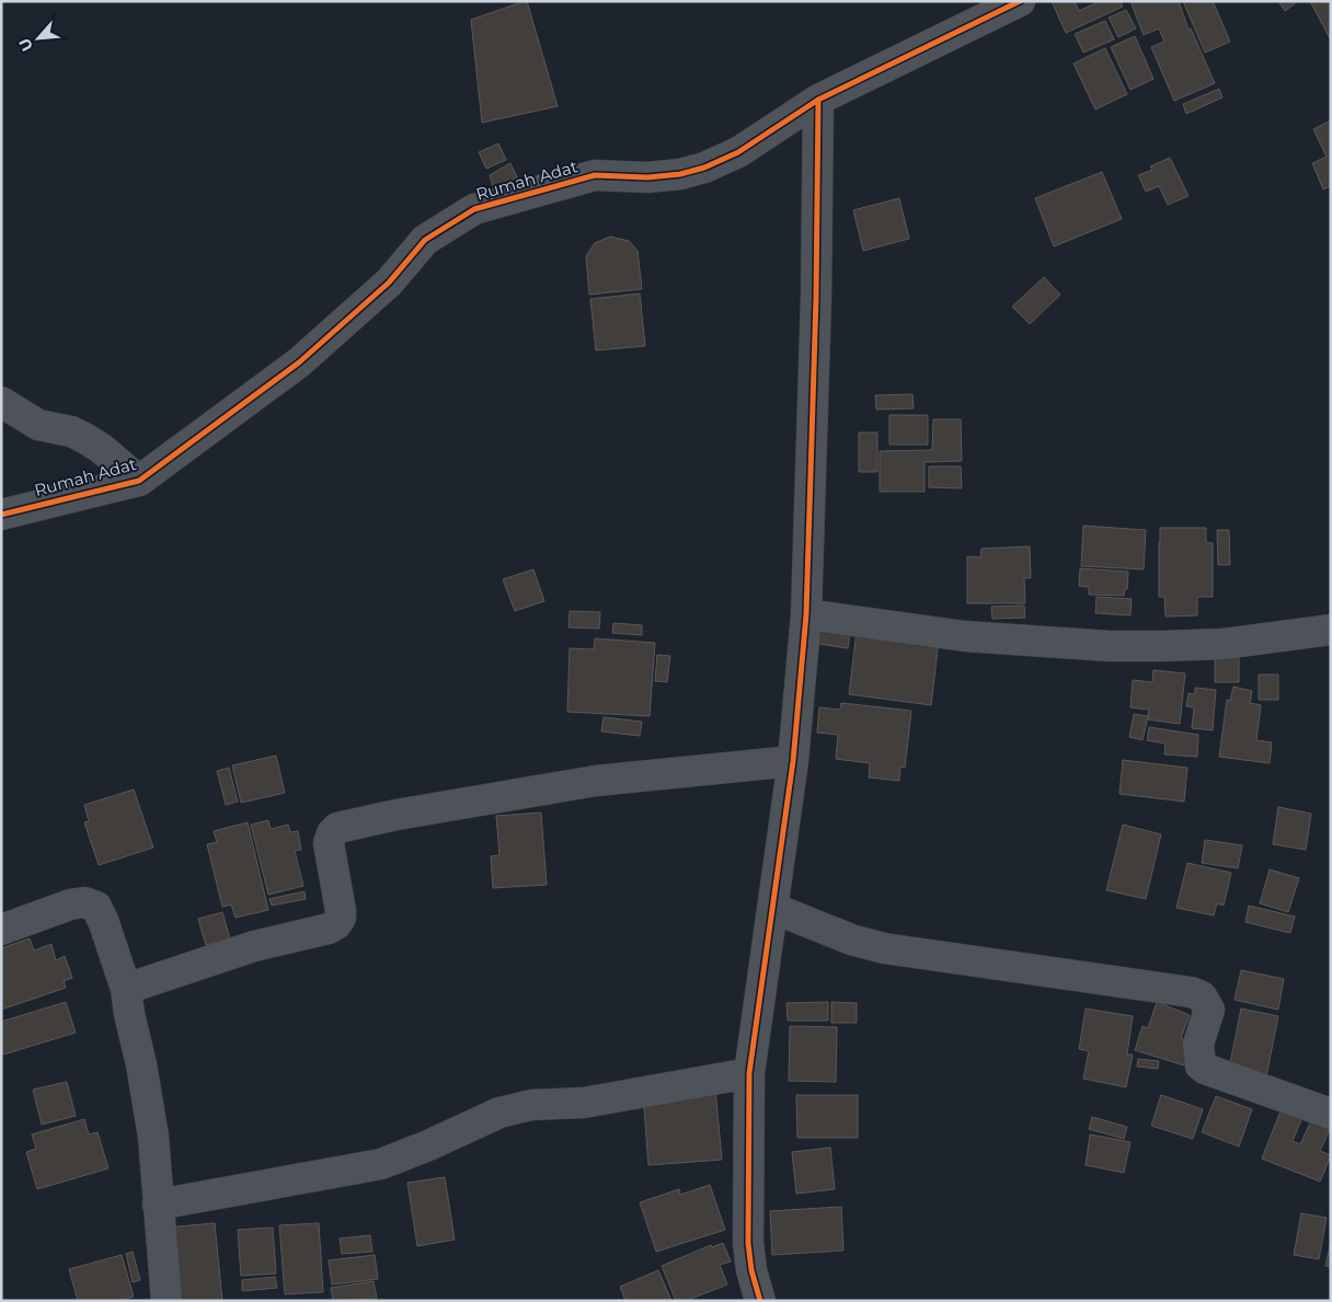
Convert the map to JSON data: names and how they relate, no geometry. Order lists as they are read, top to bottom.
{
  "streets": {
    "street": ["Rumah Adat"]
  },
  "north": "bottom left"
}
